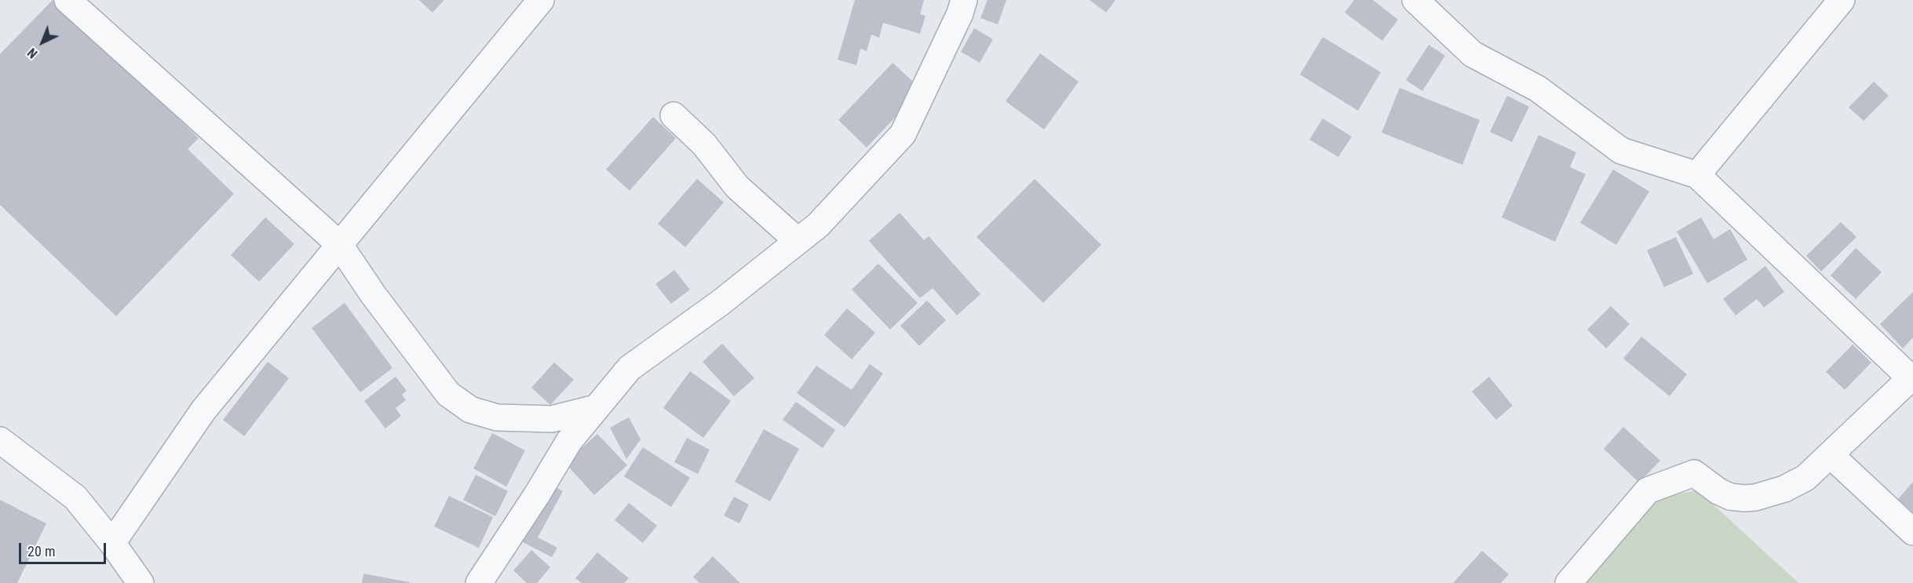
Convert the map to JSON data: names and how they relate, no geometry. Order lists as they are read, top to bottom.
{
  "scale_bar": "20 m",
  "north": "bottom left"
}
